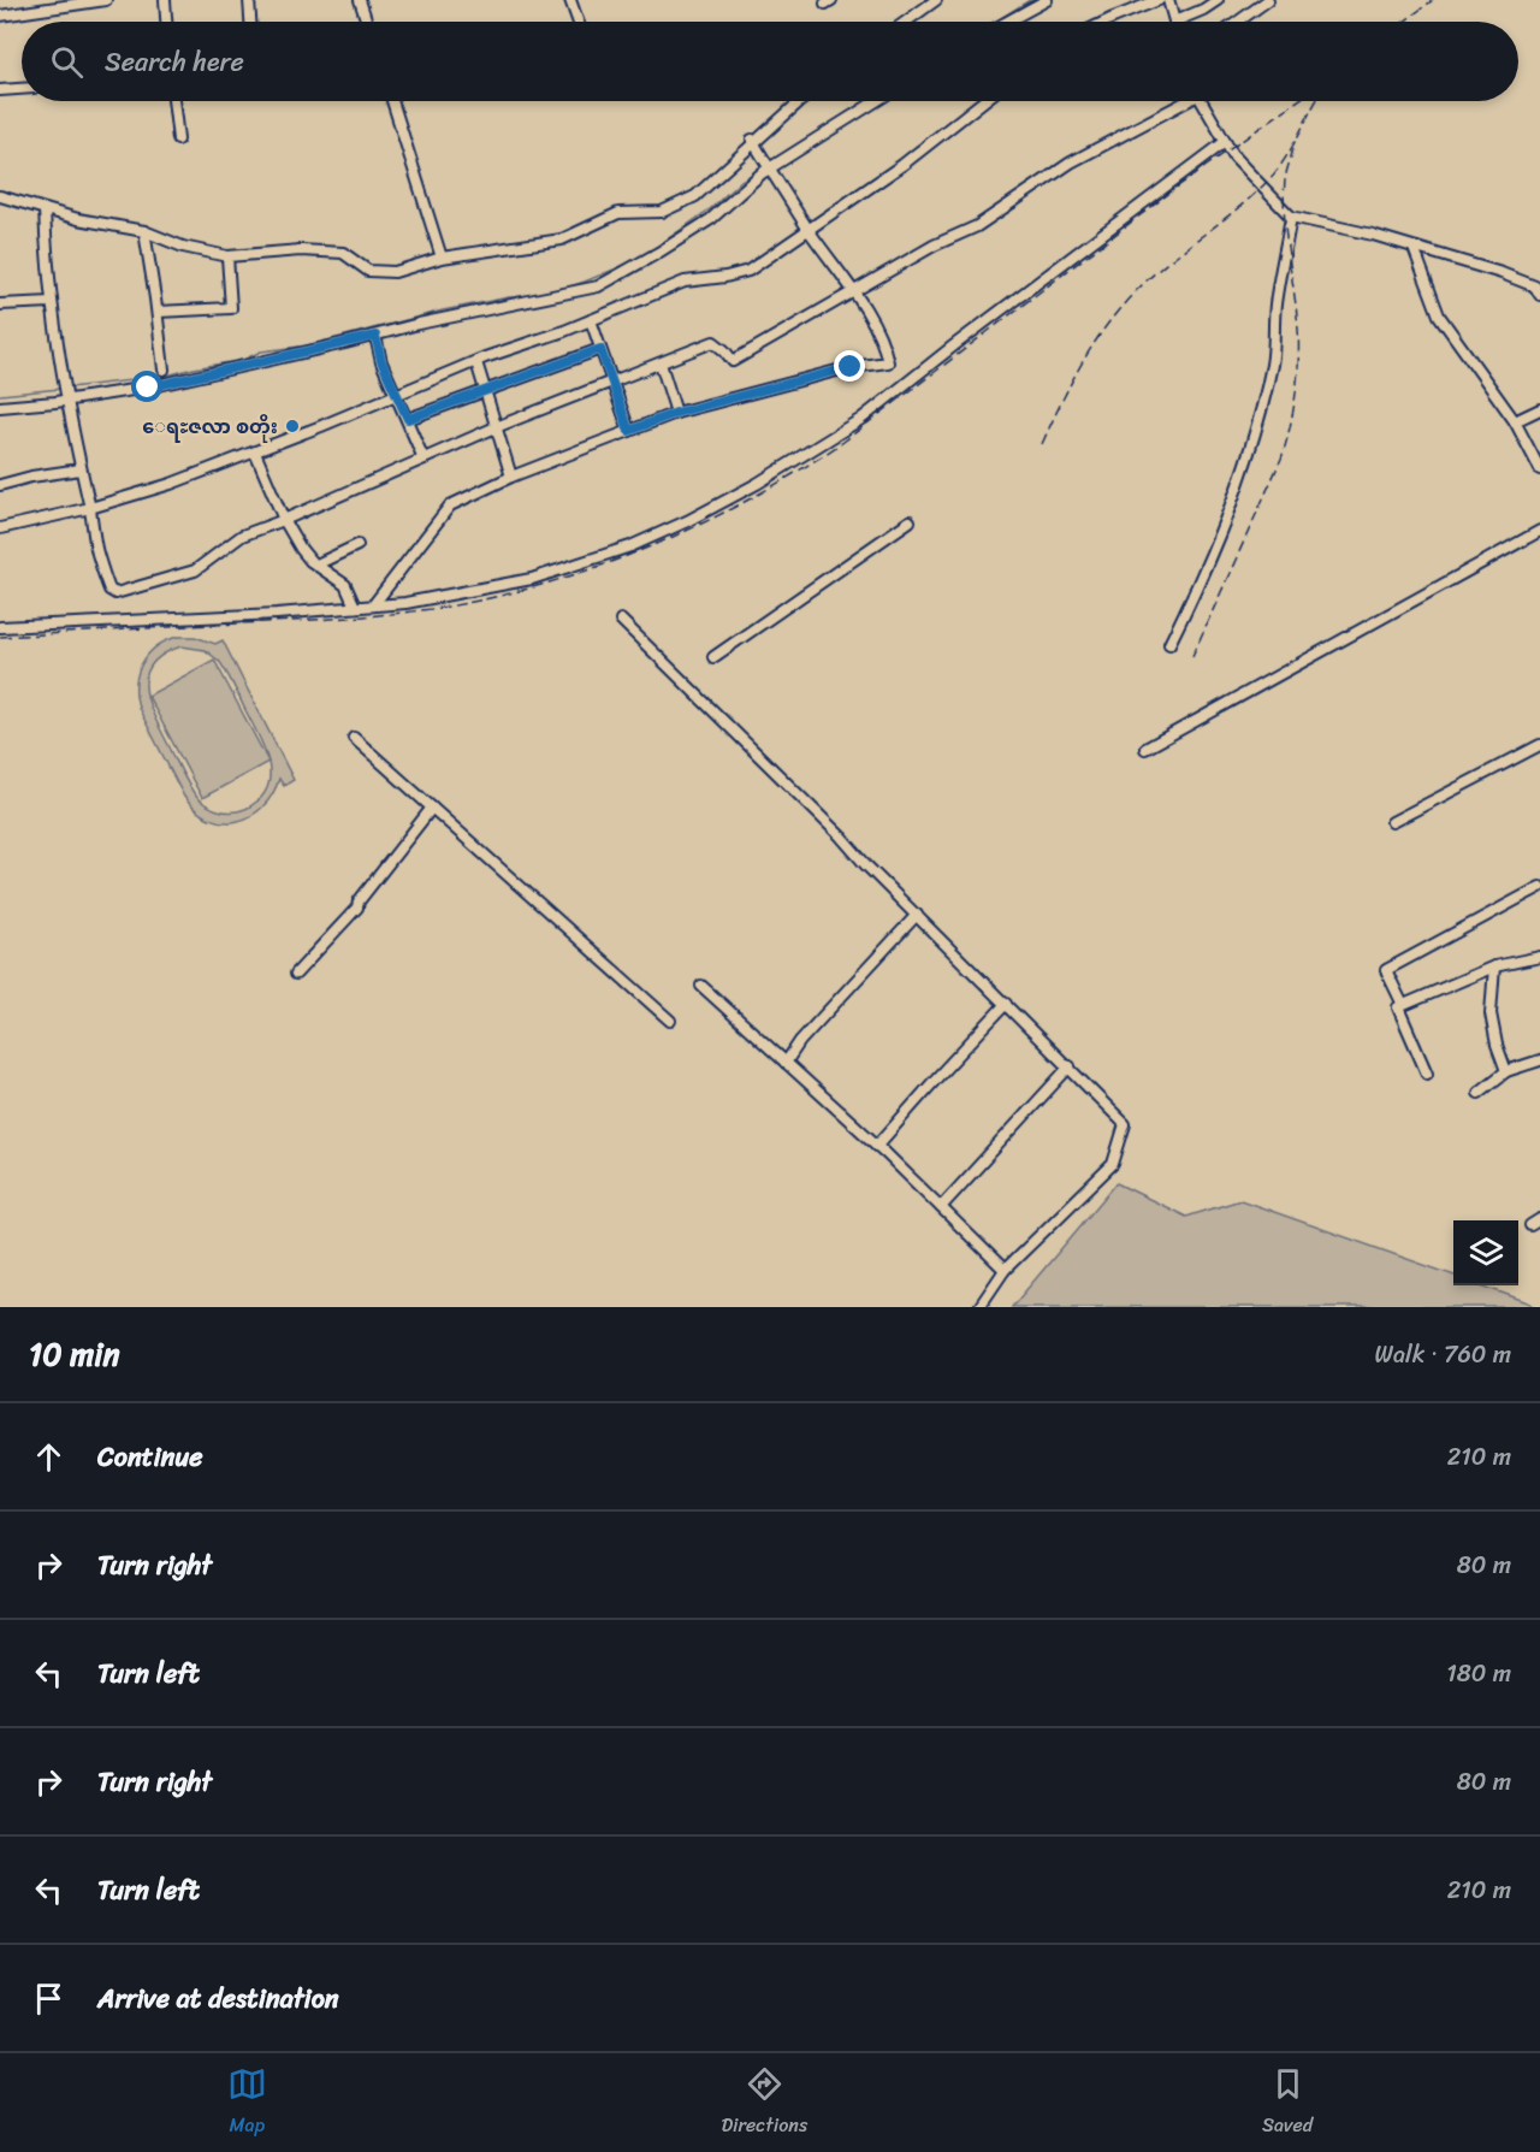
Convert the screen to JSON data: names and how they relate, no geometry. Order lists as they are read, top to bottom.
{
  "places": ["ေရႊဇလာ စတိုး"],
  "page": {
    "search": "Search here",
    "heading": ["10 min", "Walk · 760 m"],
    "list": [
      ["Continue", "210 m"],
      ["Turn right", "80 m"],
      ["Turn left", "180 m"],
      ["Turn right", "80 m"],
      ["Turn left", "210 m"],
      "Arrive at destination"
    ],
    "nav": ["Map", "Directions", "Saved"]
  }
}
